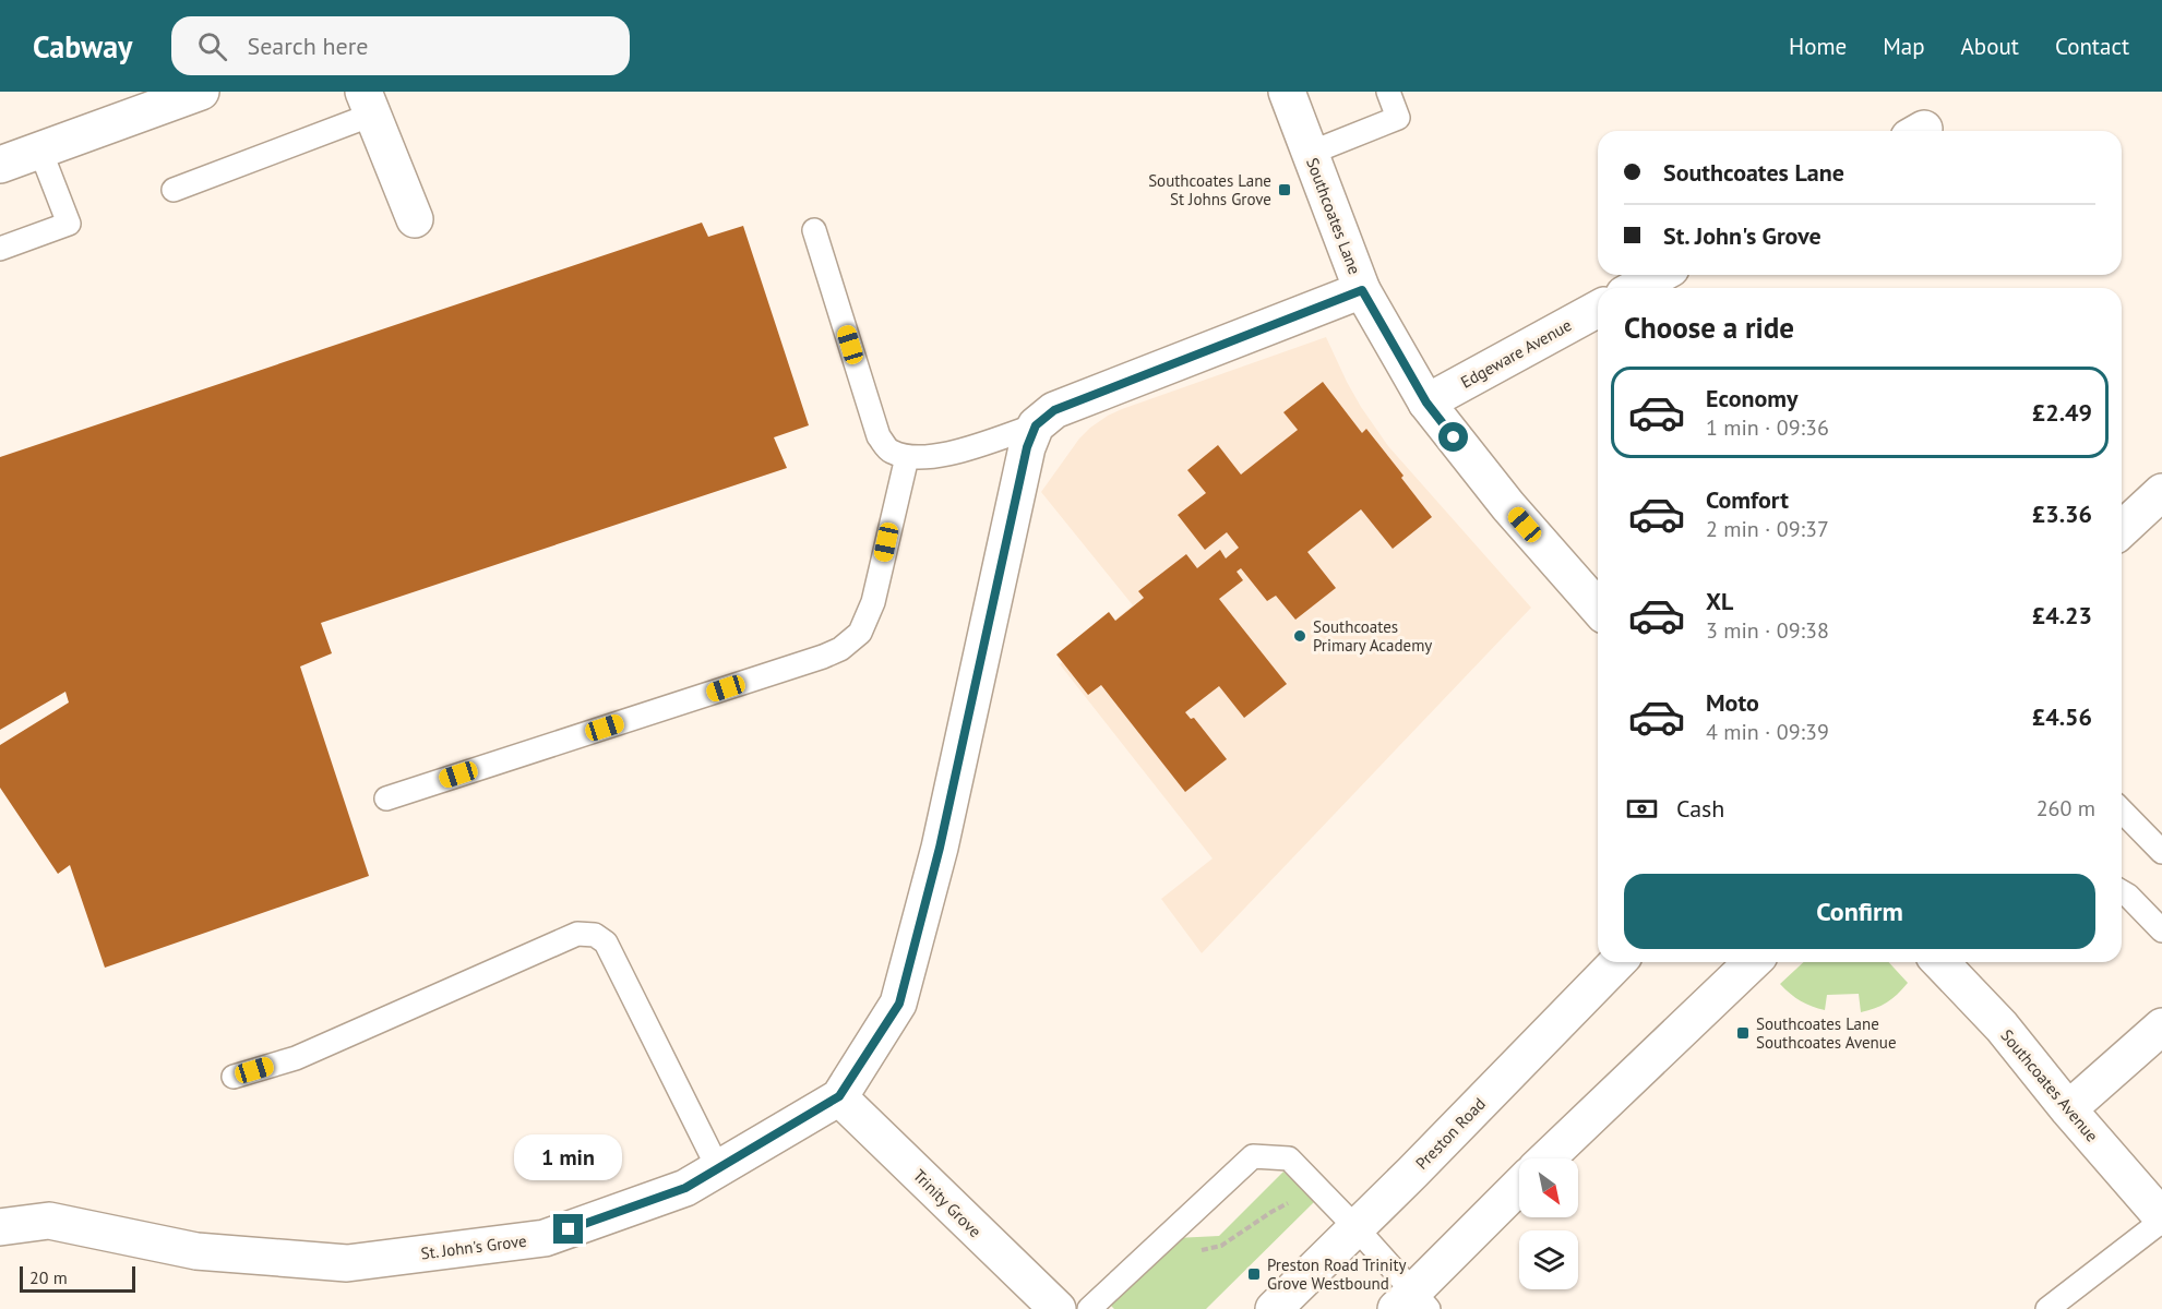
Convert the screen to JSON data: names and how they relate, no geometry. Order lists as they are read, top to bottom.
{
  "streets": {
    "street": [
      "Southcoates Lane",
      "Edgeware Avenue",
      "Southcoates Avenue",
      "Preston Road",
      "Trinity Grove",
      "St. John's Grove"
    ]
  },
  "crossings": [
    ["Southcoates Lane", "Edgeware Avenue"],
    ["Trinity Grove", "St. John's Grove"]
  ],
  "places": {
    "transit": ["Southcoates Lane St Johns Grove", "Southcoates Lane Southcoates Avenue", "Preston Road Trinity Grove Westbound"],
    "other": ["Southcoates Primary Academy"]
  },
  "scale_bar": "20 m",
  "north": "bottom right",
  "page": {
    "header": "Cabway",
    "search": "Search here",
    "nav": [
      "Home",
      "Map",
      "About",
      "Contact"
    ],
    "banner": ["Southcoates Lane", "St. John's Grove"],
    "heading": "Choose a ride",
    "list": [
      {
        "name": "Economy",
        "note": "1 min · 09:36",
        "value": "£2.49"
      },
      {
        "name": "Comfort",
        "note": "2 min · 09:37",
        "value": "£3.36"
      },
      {
        "name": "XL",
        "note": "3 min · 09:38",
        "value": "£4.23"
      },
      {
        "name": "Moto",
        "note": "4 min · 09:39",
        "value": "£4.56"
      }
    ],
    "pay": ["Cash", "260 m"],
    "buttons": "Confirm",
    "bubble": "1 min",
    "scale": "20 m"
  }
}
